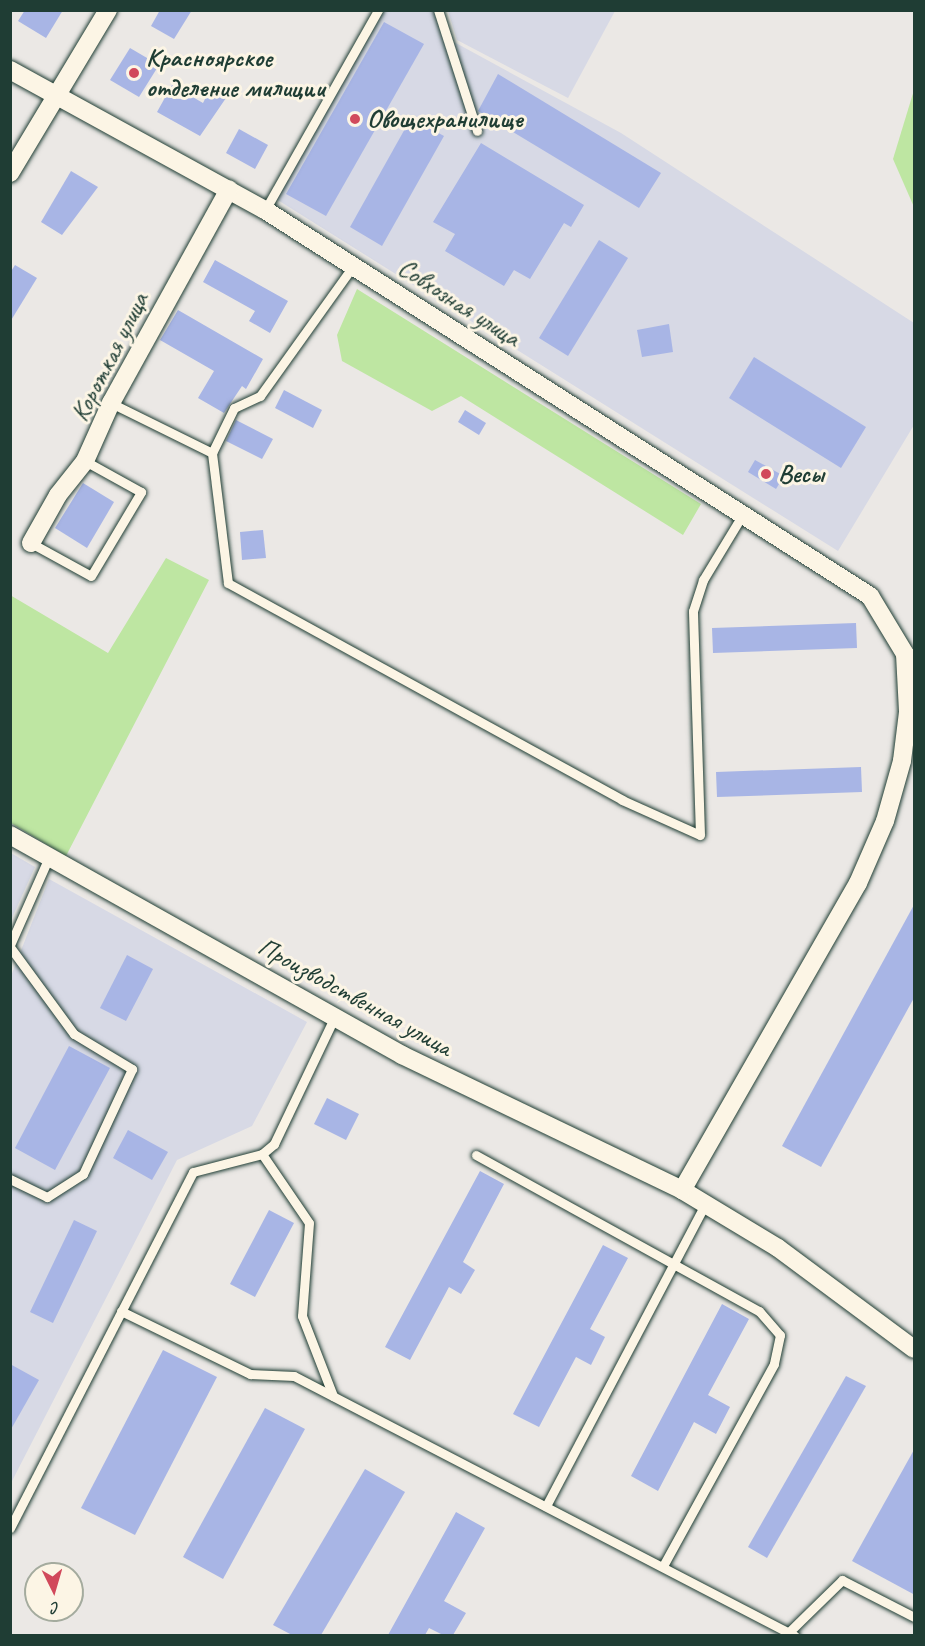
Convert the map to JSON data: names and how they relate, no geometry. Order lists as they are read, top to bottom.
{
  "streets": {
    "street": ["Совхозная улица", "Короткая улица", "Производственная улица"]
  },
  "crossings": [
    ["Совхозная улица", "Короткая улица"],
    ["Совхозная улица", "Производственная улица"]
  ],
  "places": ["Красноярское отделение милиции", "Овощехранилище", "Весы"],
  "north": "bottom"
}
